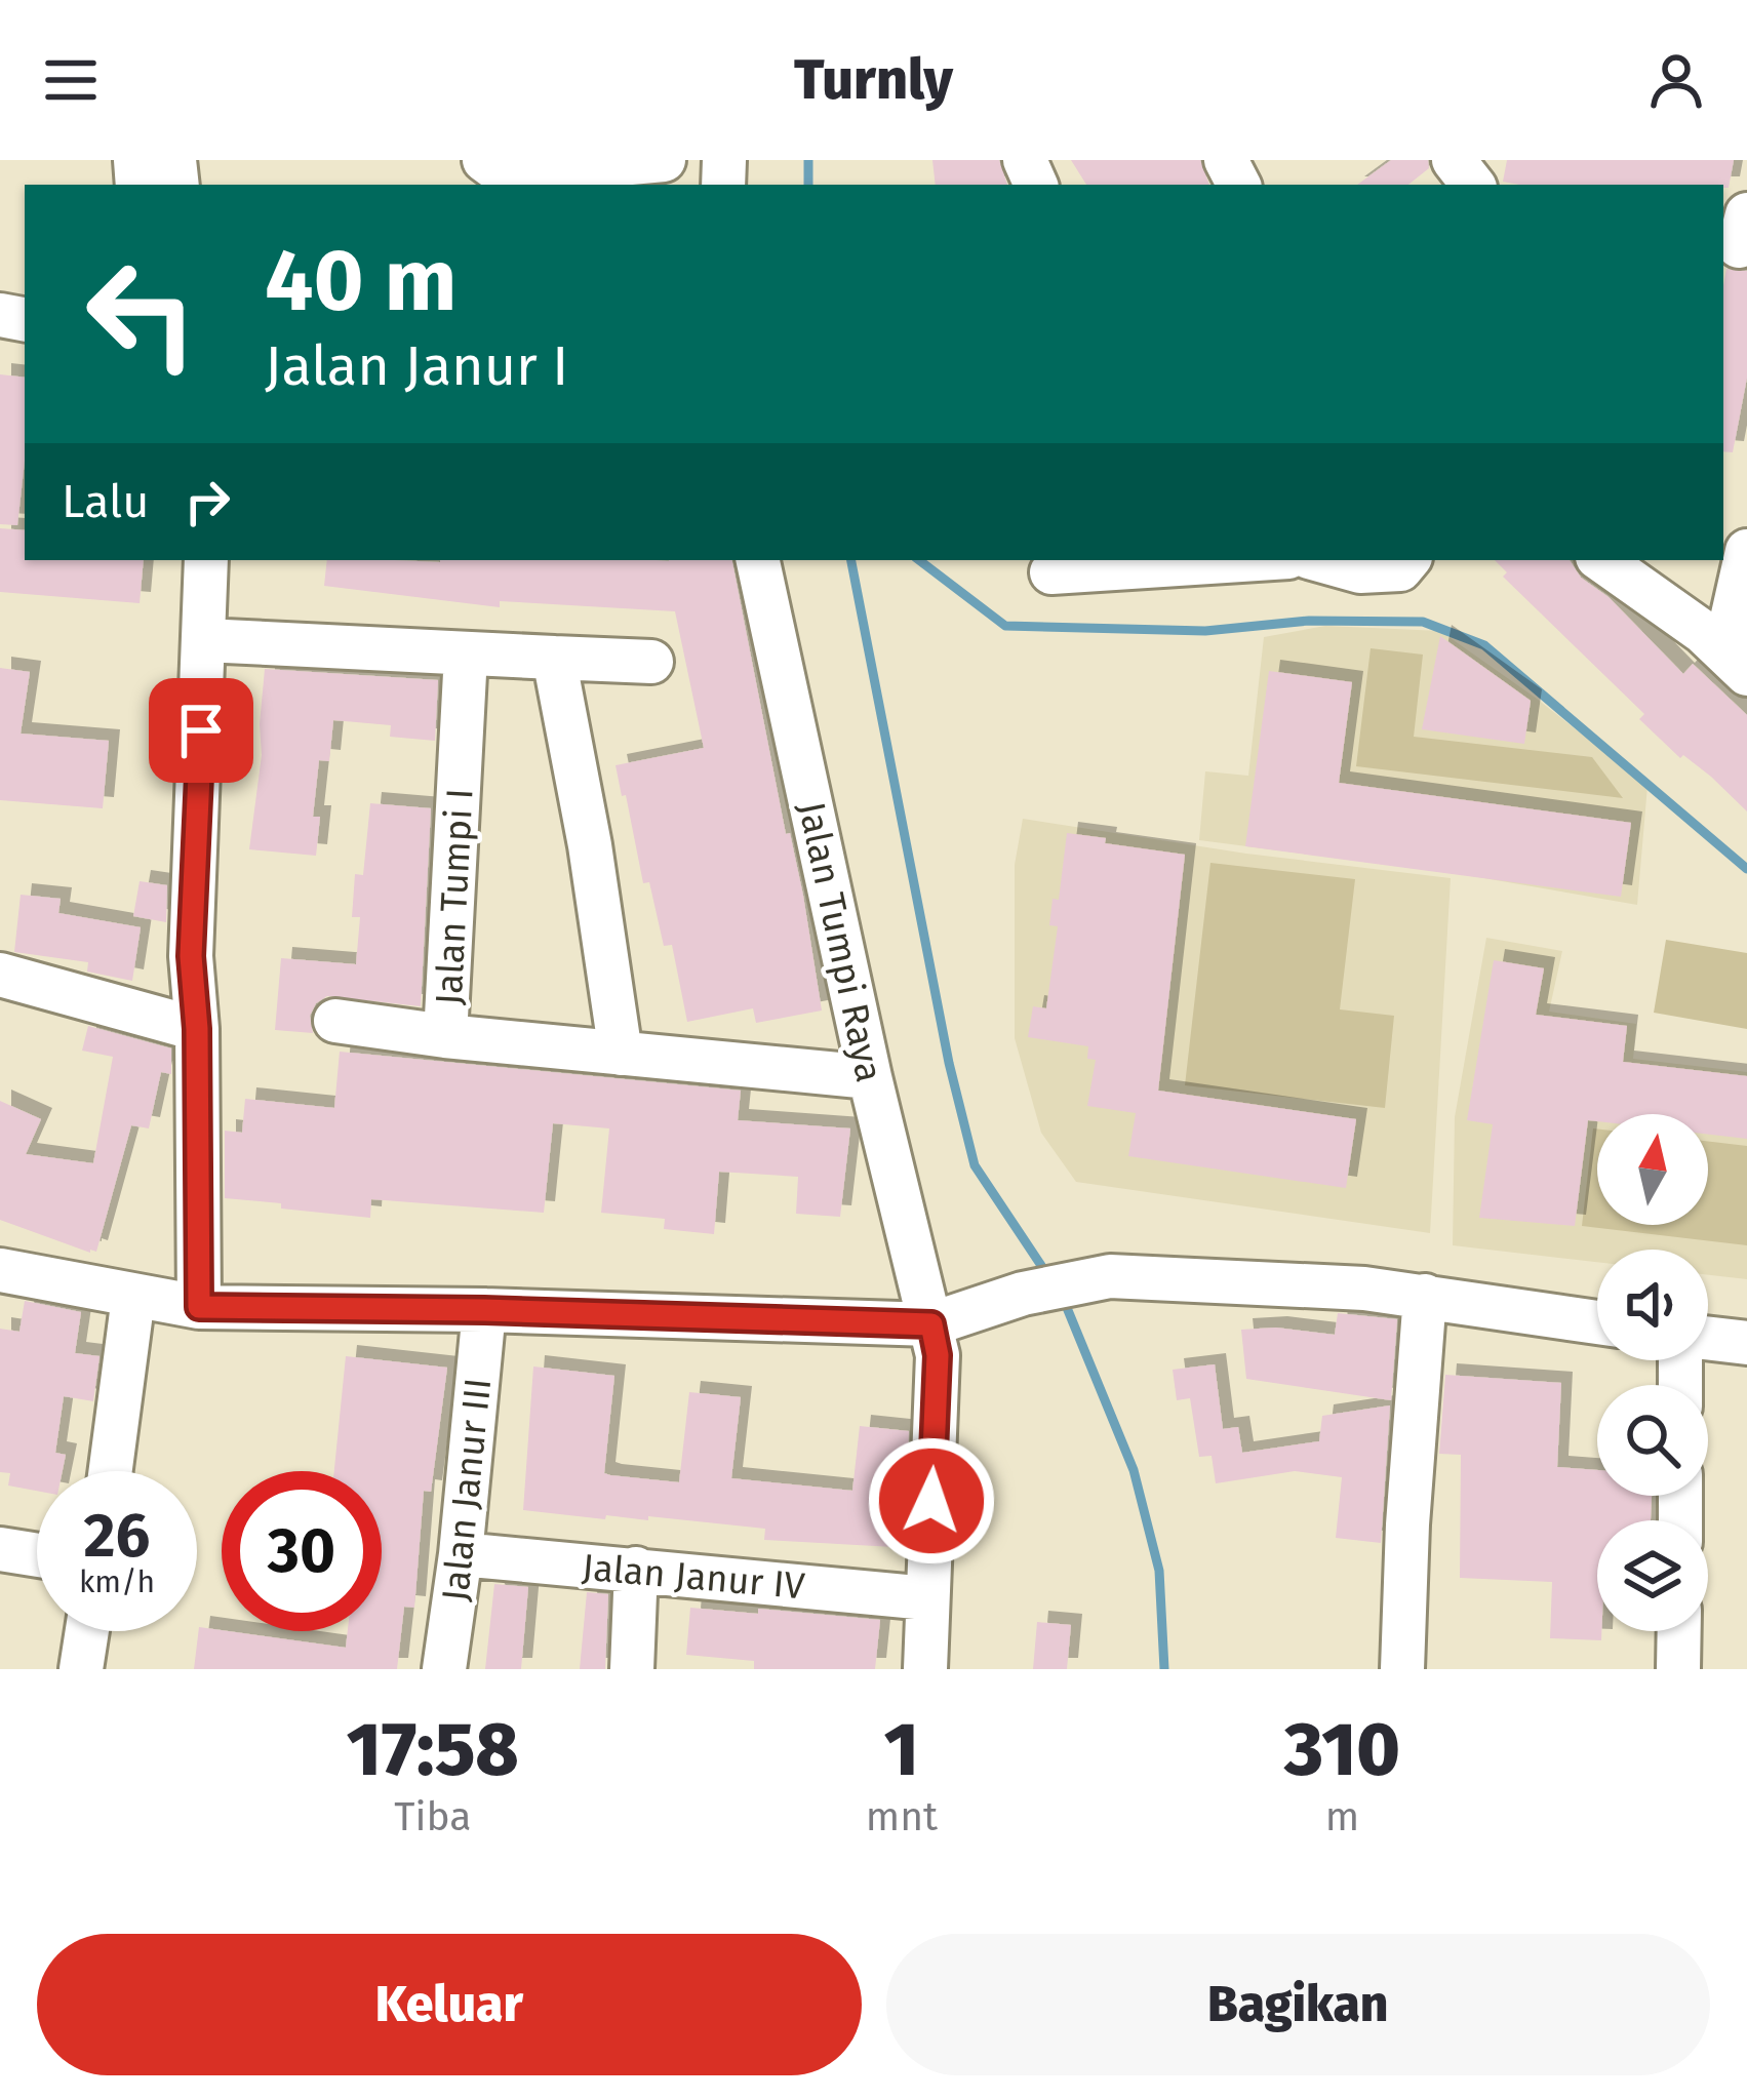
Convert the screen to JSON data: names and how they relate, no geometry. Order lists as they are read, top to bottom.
{
  "streets": {
    "street": [
      "Jalan Tumpi I",
      "Jalan Tumpi Raya",
      "Jalan Janur III",
      "Jalan Janur IV"
    ]
  },
  "crossings": [
    ["Jalan Tumpi I", "Jalan Tumpi Raya"],
    ["Jalan Tumpi Raya", "Jalan Janur IV"],
    ["Jalan Janur III", "Jalan Janur IV"]
  ],
  "north": "top",
  "page": {
    "header": "Turnly",
    "turn": ["40 m", "Jalan Janur I"],
    "then": "Lalu",
    "speed": "26 km/h",
    "limit": "30",
    "eta": [
      "17:58",
      "Tiba",
      "1",
      "mnt",
      "310",
      "m"
    ],
    "buttons": ["Keluar", "Bagikan"]
  }
}
